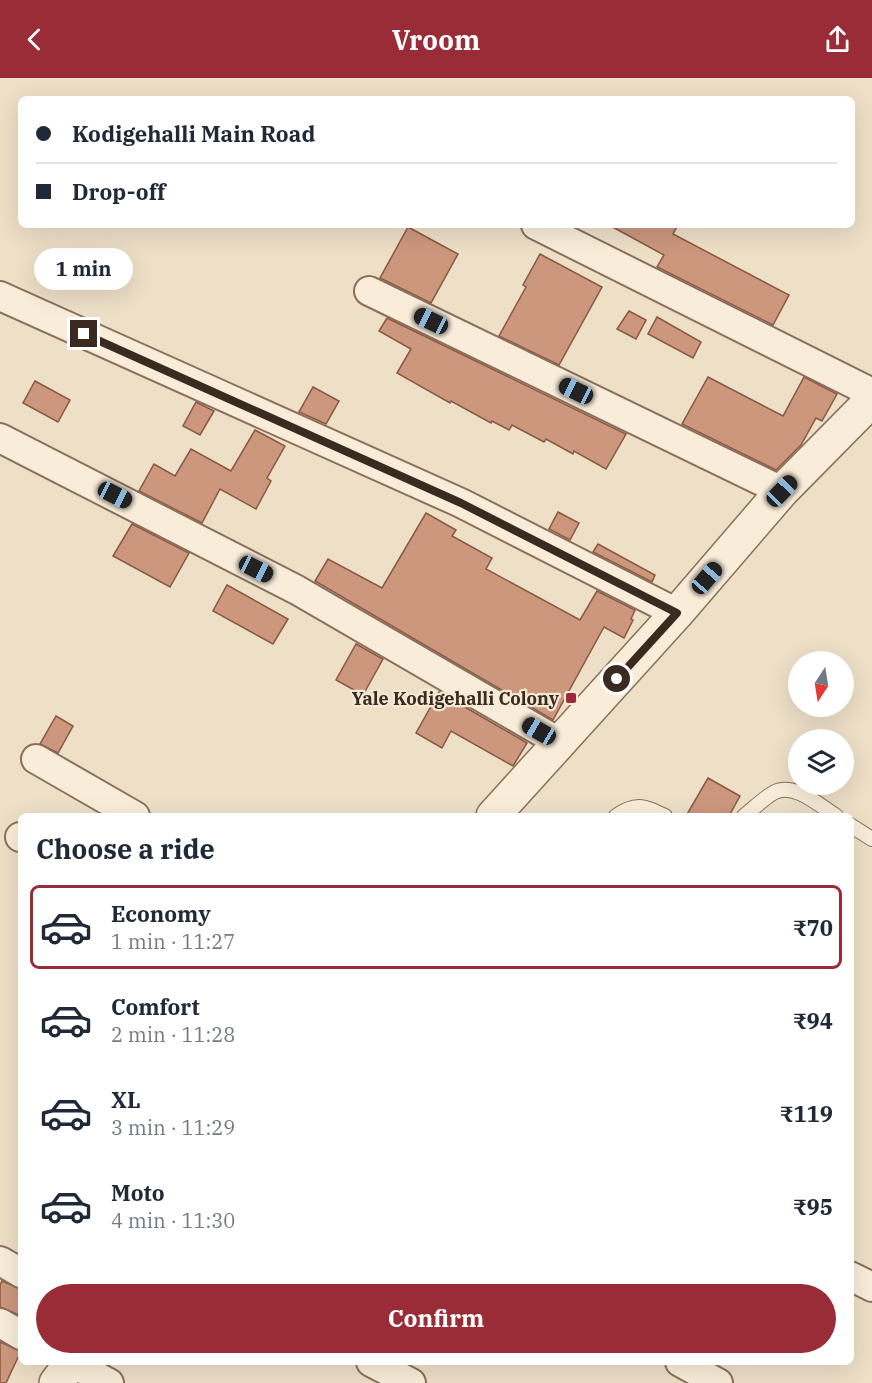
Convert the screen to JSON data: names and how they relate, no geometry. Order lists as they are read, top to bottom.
{
  "places": {
    "transit": ["Yale Kodigehalli Colony"]
  },
  "north": "bottom",
  "page": {
    "header": "Vroom",
    "banner": ["Kodigehalli Main Road", "Drop-off"],
    "bubble": "1 min",
    "heading": "Choose a ride",
    "list": [
      {
        "name": "Economy",
        "note": "1 min · 11:27",
        "value": "₹70"
      },
      {
        "name": "Comfort",
        "note": "2 min · 11:28",
        "value": "₹94"
      },
      {
        "name": "XL",
        "note": "3 min · 11:29",
        "value": "₹119"
      },
      {
        "name": "Moto",
        "note": "4 min · 11:30",
        "value": "₹95"
      }
    ],
    "buttons": "Confirm"
  }
}
